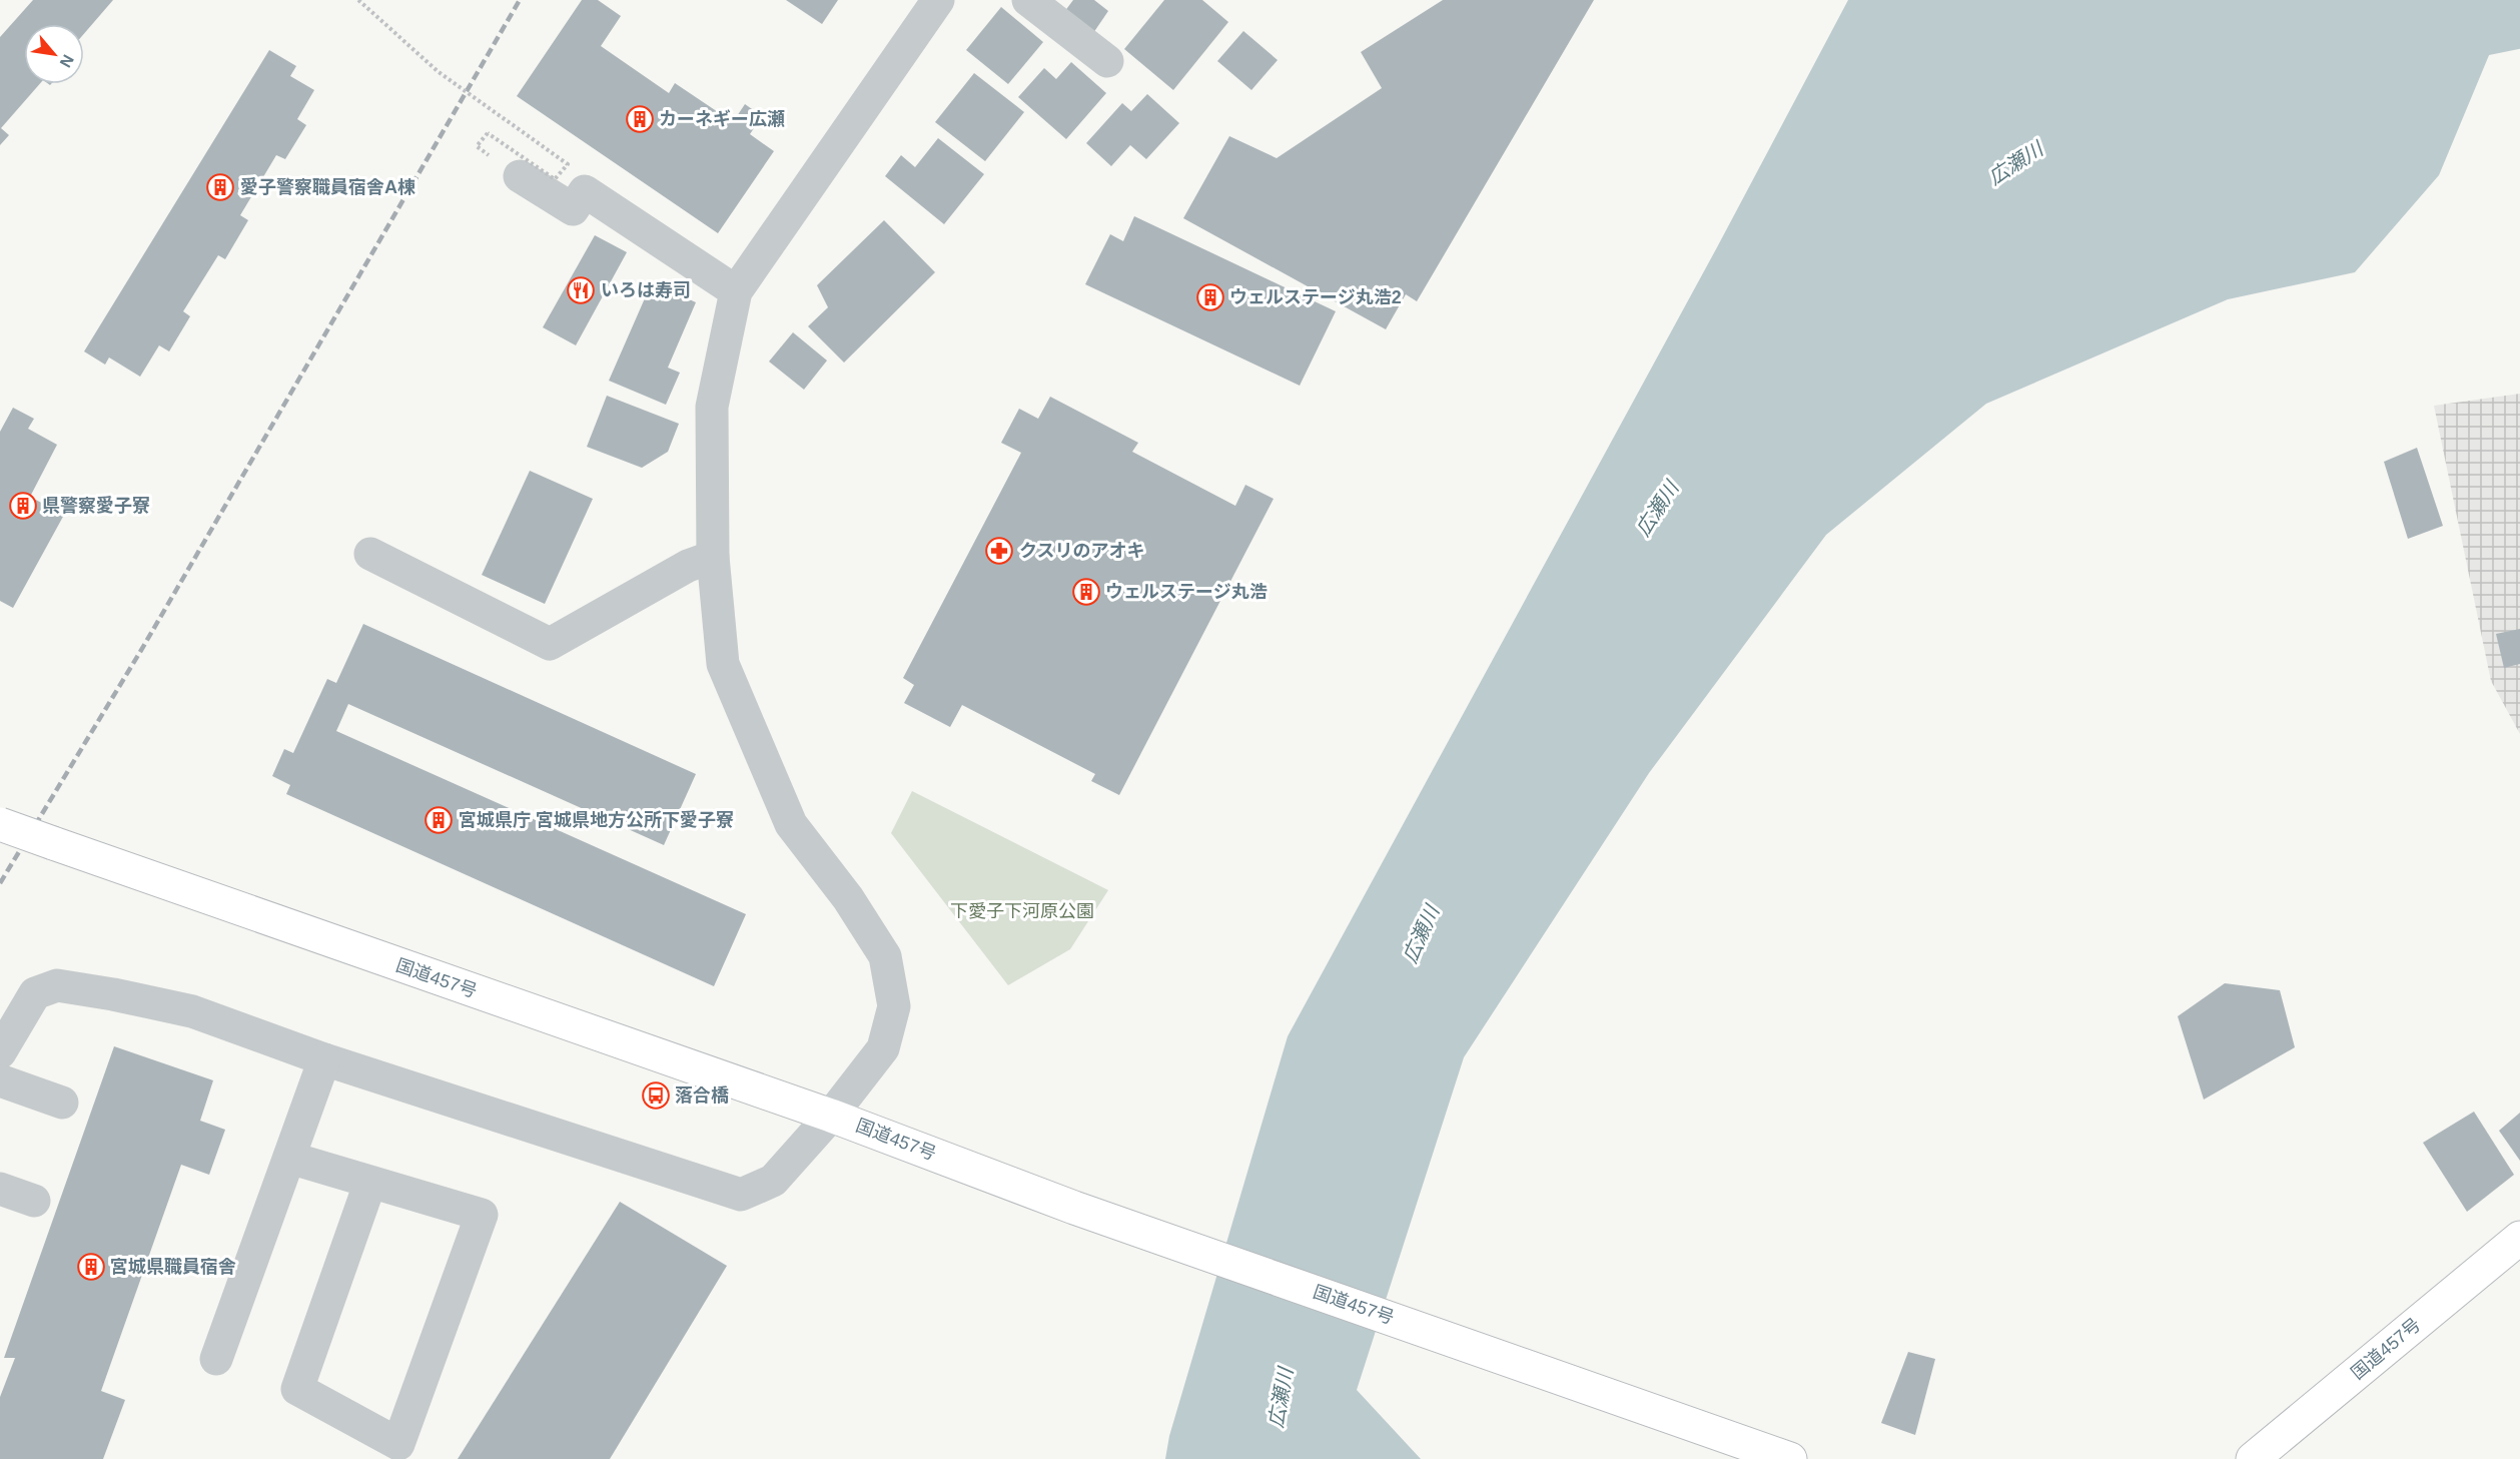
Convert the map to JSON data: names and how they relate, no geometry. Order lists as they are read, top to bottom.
{
  "streets": {
    "highway": ["国道457号"]
  },
  "water": ["広瀬川"],
  "parks": ["下愛子下河原公園"],
  "places": {
    "building": [
      "カーネギー広瀬",
      "愛子警察職員宿舎A棟",
      "ウェルステージ丸浩2",
      "県警察愛子寮",
      "ウェルステージ丸浩",
      "宮城県庁 宮城県地方公所下愛子寮",
      "宮城県職員宿舎"
    ],
    "restaurant": ["いろは寿司"],
    "pharmacy": ["クスリのアオキ"],
    "bus stop": ["落合橋"]
  },
  "north": "bottom right"
}
